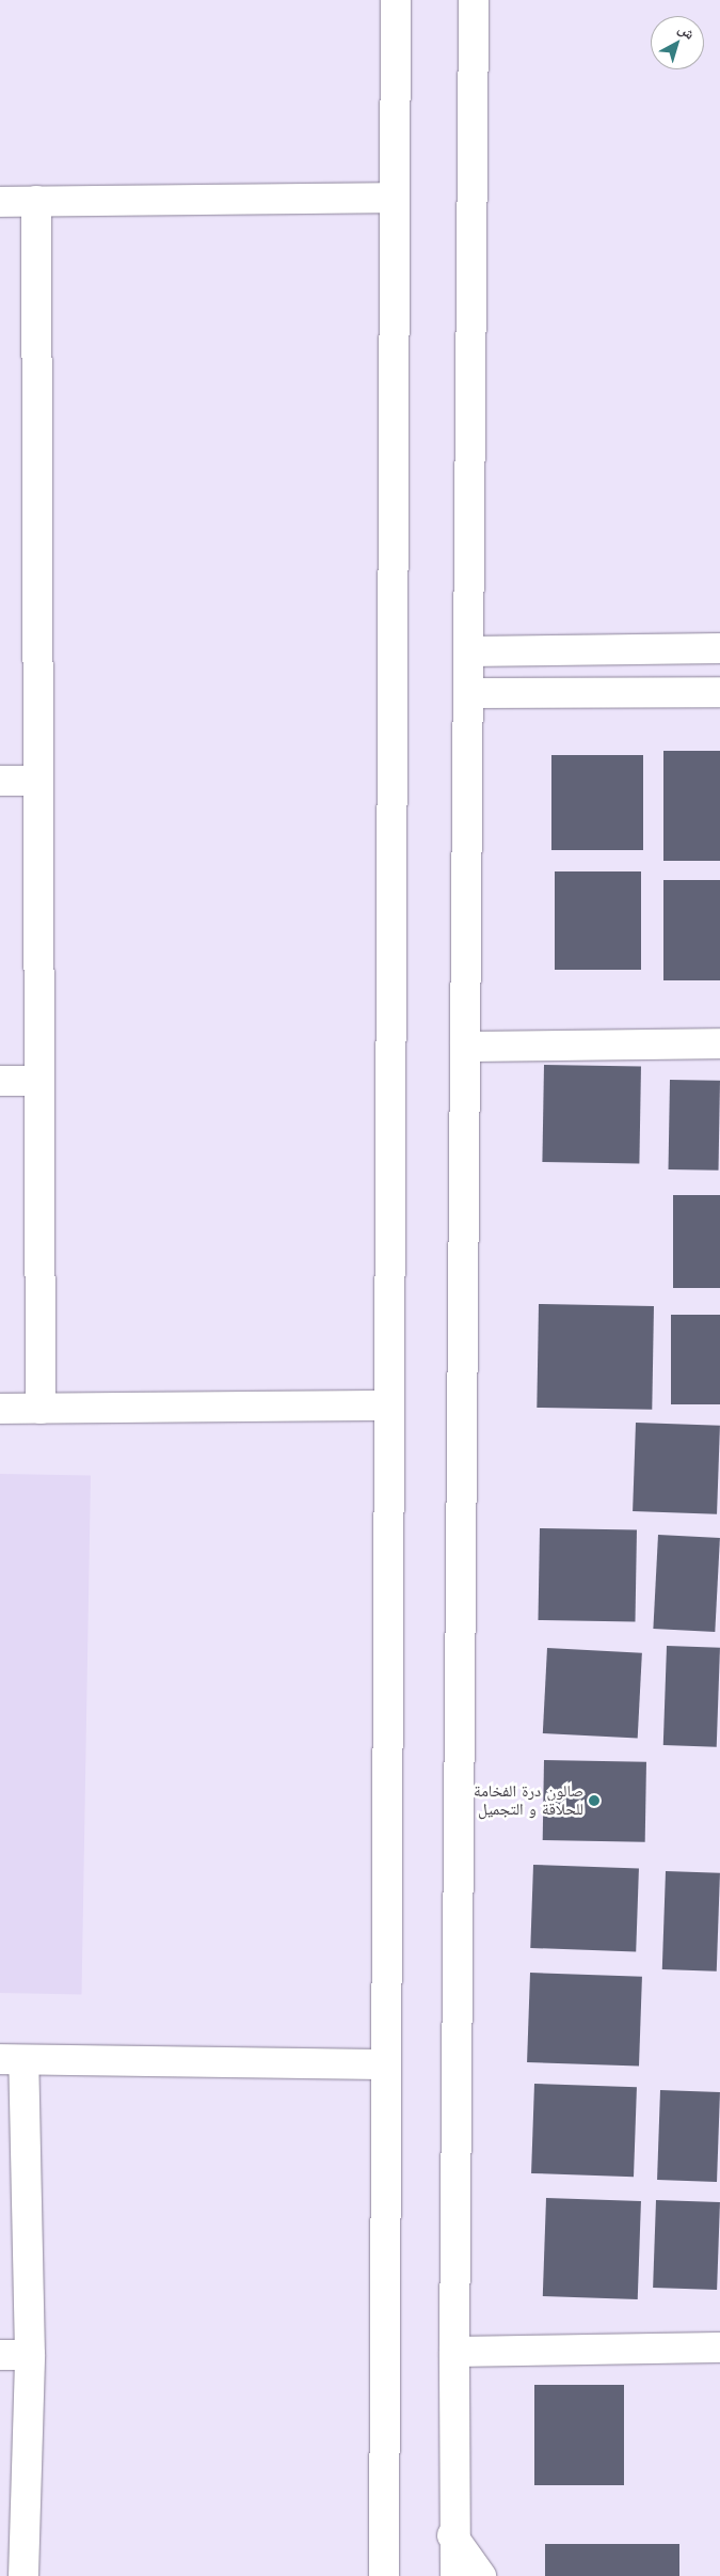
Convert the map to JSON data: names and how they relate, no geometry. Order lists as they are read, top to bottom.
{
  "places": ["صالون درة الفخامة للحلاقة و التجميل"],
  "north": "top right"
}
